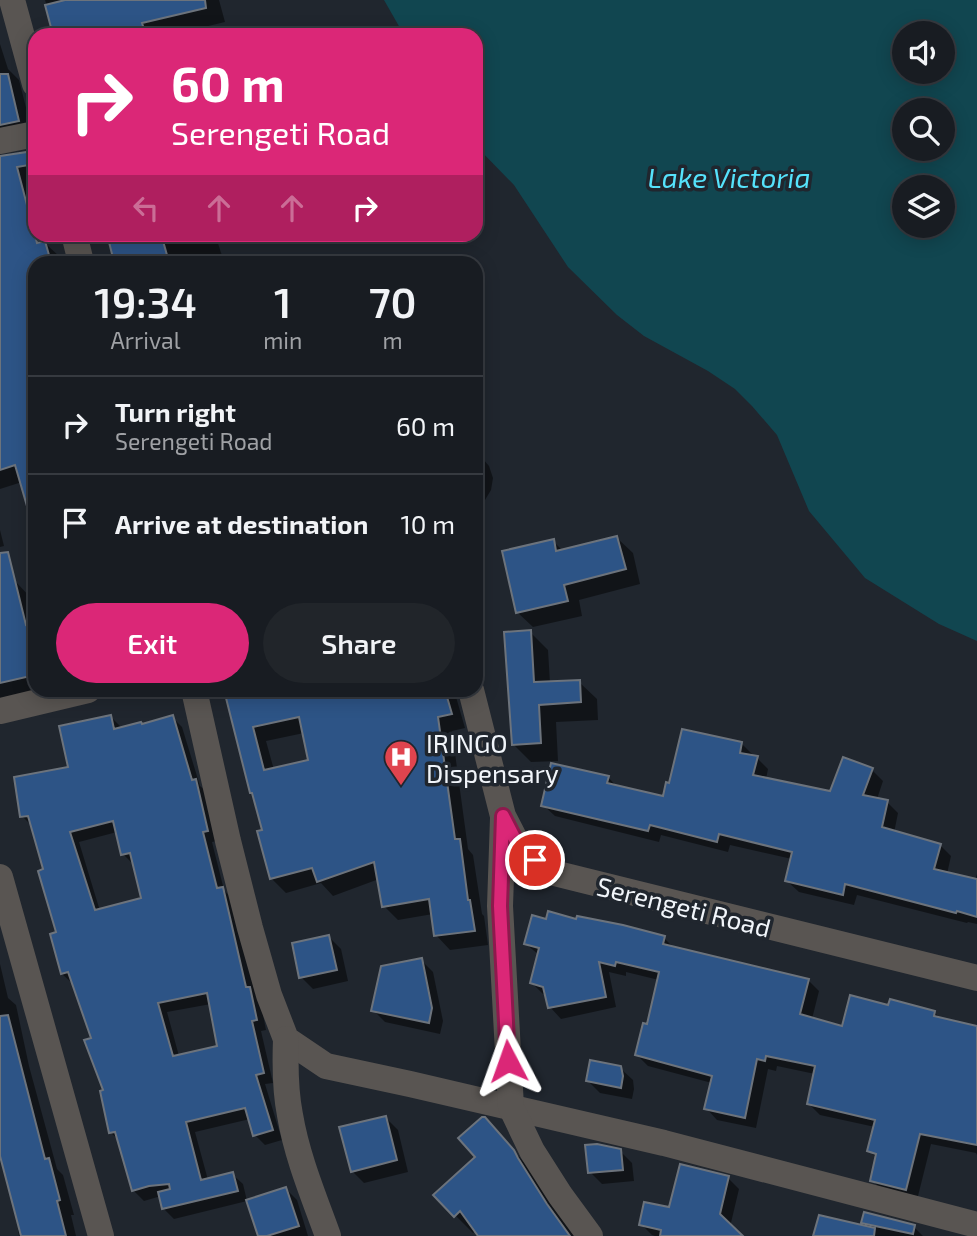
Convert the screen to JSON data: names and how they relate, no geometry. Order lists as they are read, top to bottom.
{
  "streets": {
    "street": ["Serengeti Road"]
  },
  "water": ["Lake Victoria"],
  "places": {
    "hospital": ["IRINGO Dispensary"]
  },
  "page": {
    "turn": ["60 m", "Serengeti Road"],
    "eta": [
      "19:34",
      "Arrival",
      "1",
      "min",
      "70",
      "m"
    ],
    "list": [
      {
        "name": "Turn right",
        "note": "Serengeti Road",
        "value": "60 m"
      },
      {
        "name": "Arrive at destination",
        "value": "10 m"
      }
    ],
    "buttons": ["Exit", "Share"]
  }
}
